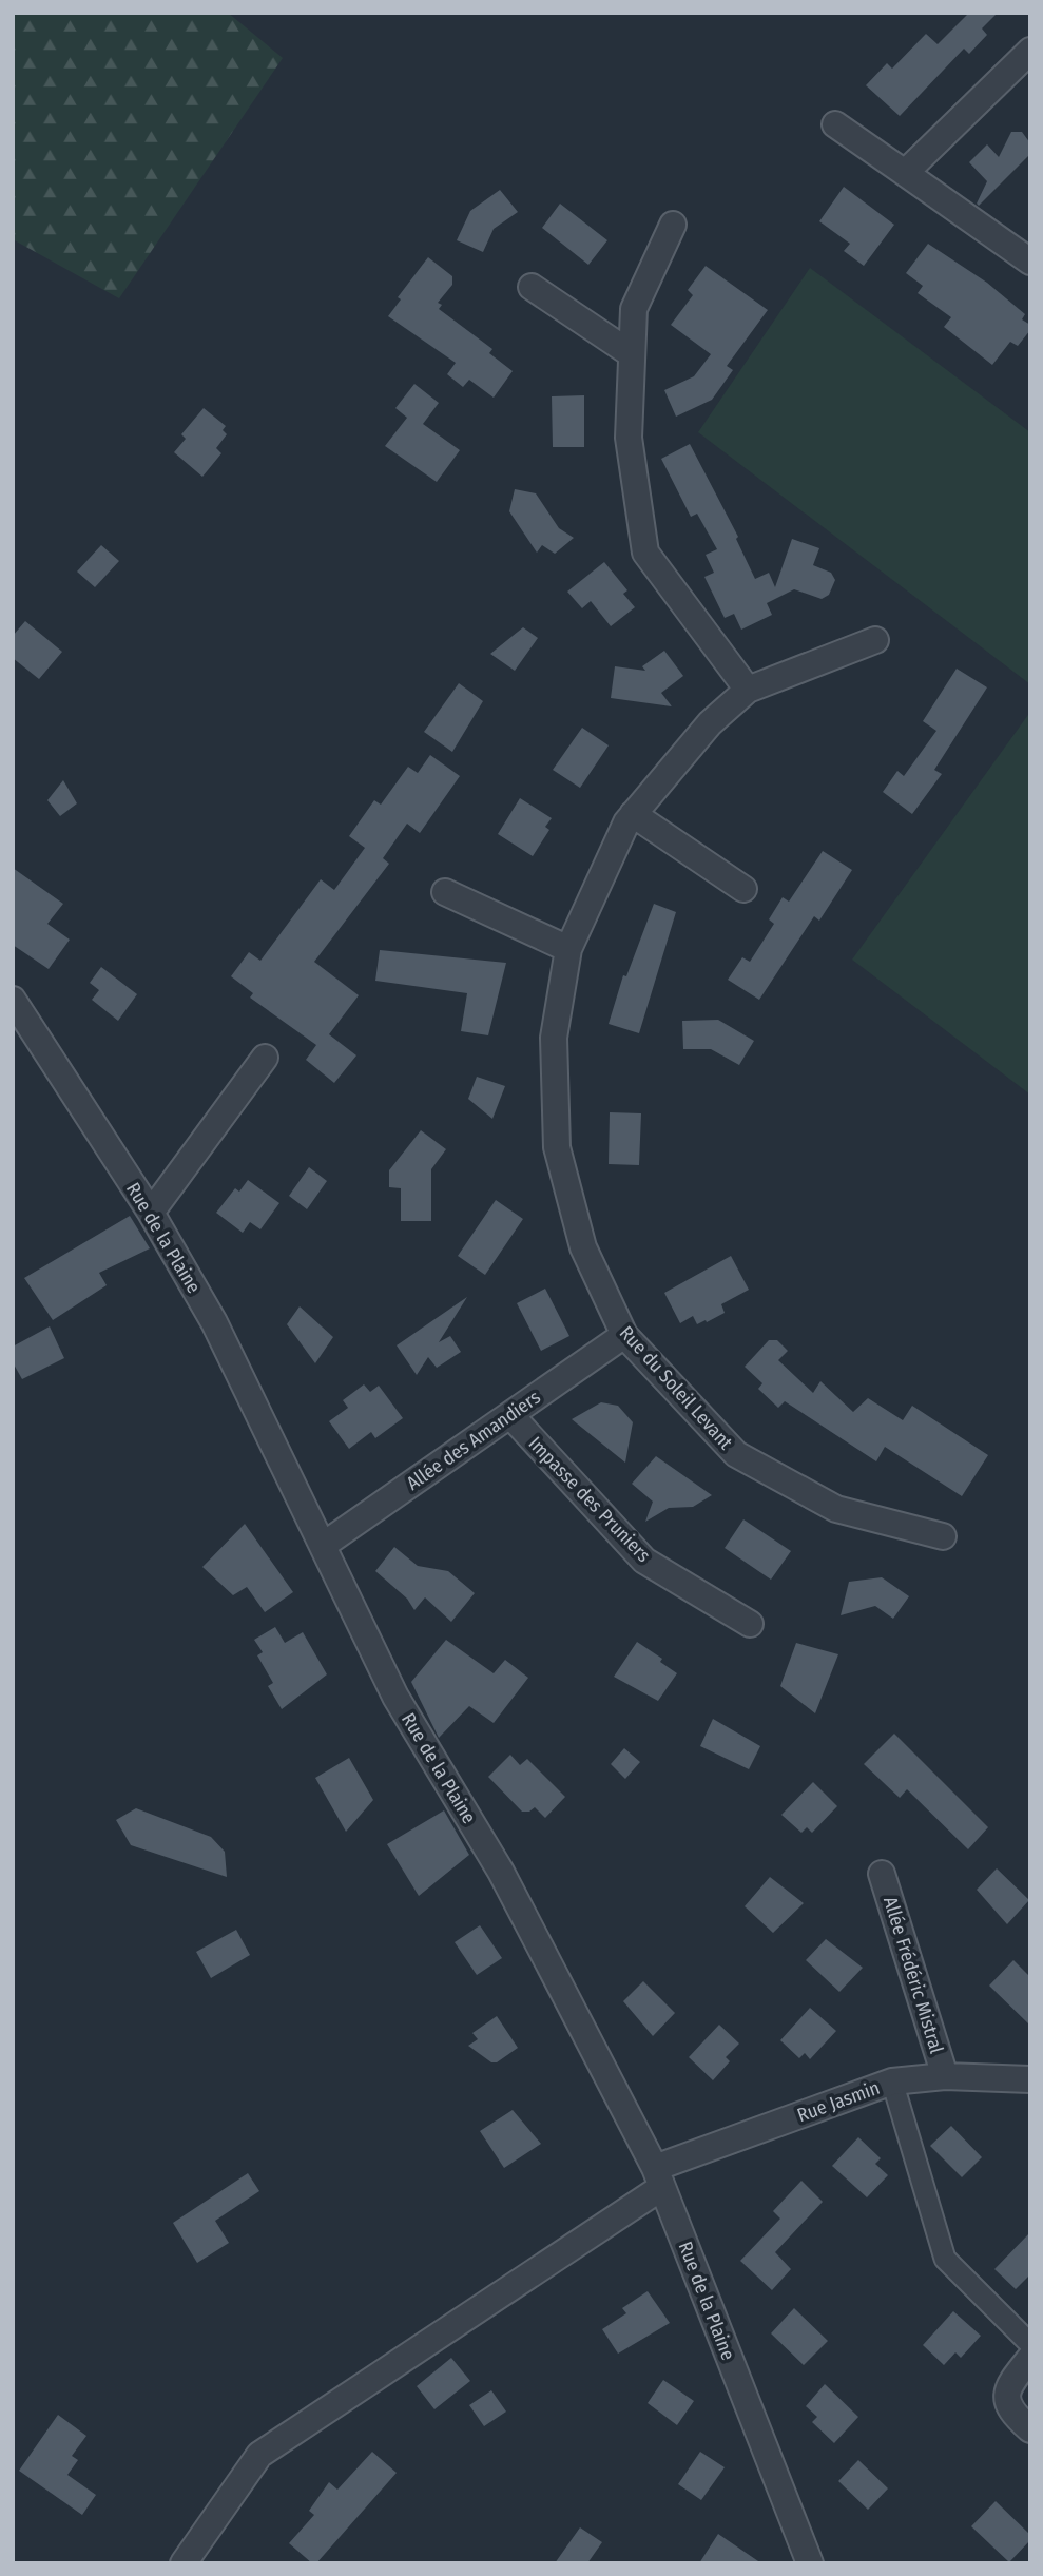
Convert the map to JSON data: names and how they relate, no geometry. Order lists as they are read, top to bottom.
{
  "streets": {
    "street": [
      "Rue de la Plaine",
      "Rue du Soleil Levant",
      "Allée des Amandiers",
      "Impasse des Pruniers",
      "Allée Frédéric Mistral",
      "Rue Jasmin"
    ]
  },
  "crossings": [
    ["Rue de la Plaine", "Allée des Amandiers"],
    ["Rue de la Plaine", "Rue Jasmin"],
    ["Rue du Soleil Levant", "Allée des Amandiers"],
    ["Allée des Amandiers", "Impasse des Pruniers"],
    ["Allée Frédéric Mistral", "Rue Jasmin"]
  ]
}
